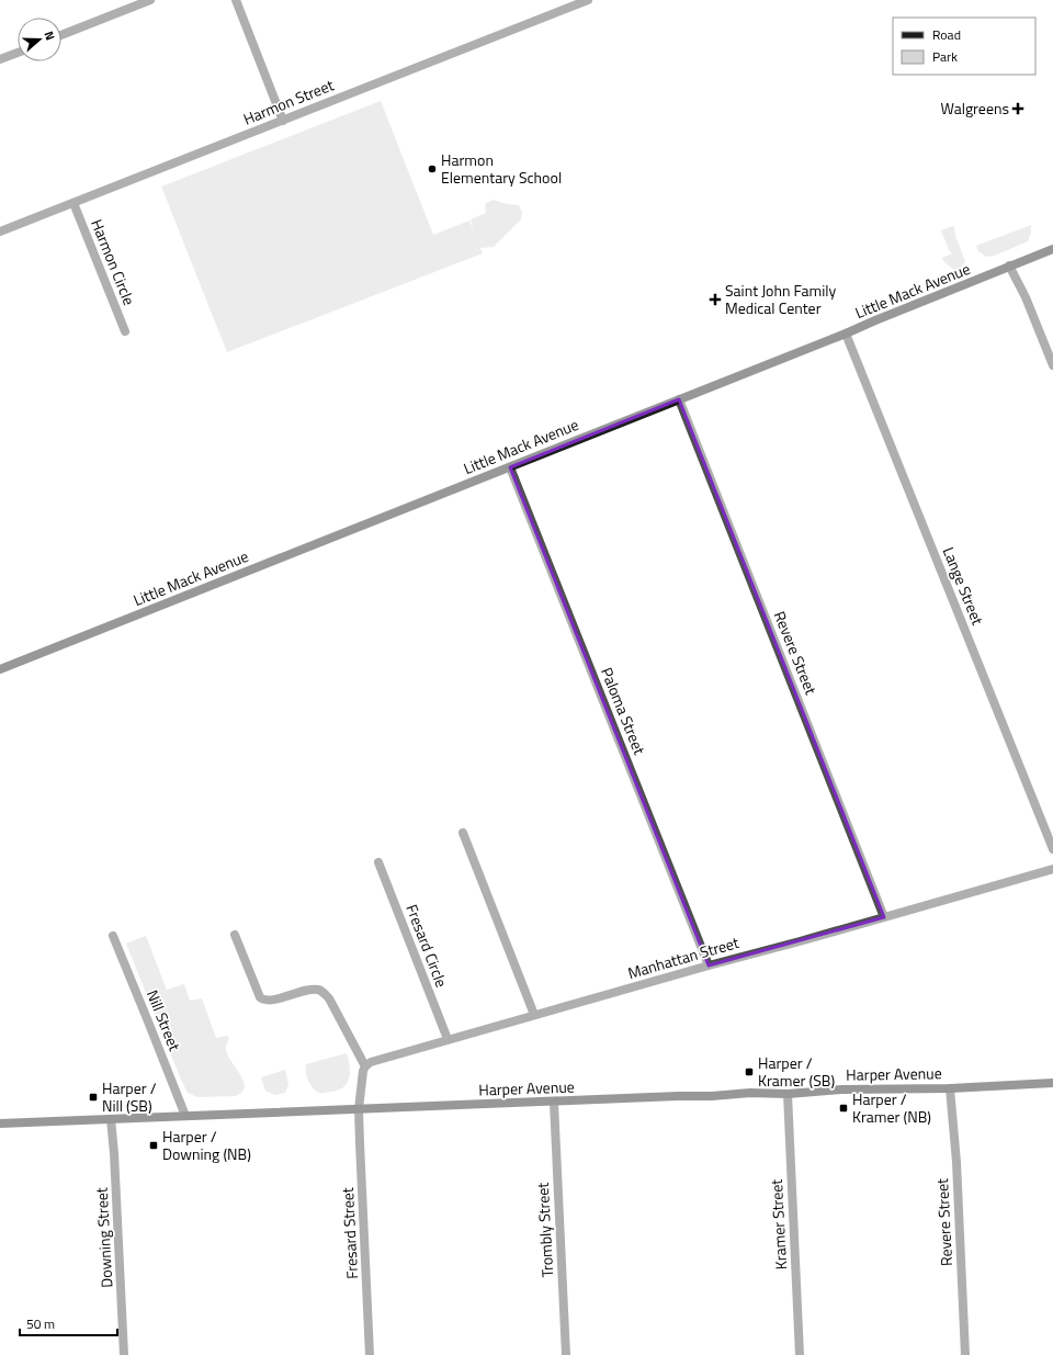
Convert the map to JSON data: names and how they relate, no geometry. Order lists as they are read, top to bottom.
{
  "streets": {
    "main road": ["Little Mack Avenue", "Harper Avenue"],
    "street": [
      "Harmon Street",
      "Harmon Circle",
      "Lange Street",
      "Revere Street",
      "Paloma Street",
      "Fresard Circle",
      "Manhattan Street",
      "Nill Street",
      "Kramer Street",
      "Trombly Street",
      "Fresard Street",
      "Downing Street"
    ]
  },
  "crossings": [
    ["Harmon Street", "Harmon Circle"],
    ["Little Mack Avenue", "Lange Street"],
    ["Little Mack Avenue", "Revere Street"],
    ["Little Mack Avenue", "Paloma Street"],
    ["Revere Street", "Manhattan Street"],
    ["Revere Street", "Harper Avenue"],
    ["Paloma Street", "Manhattan Street"],
    ["Fresard Circle", "Manhattan Street"],
    ["Nill Street", "Harper Avenue"],
    ["Harper Avenue", "Kramer Street"],
    ["Harper Avenue", "Trombly Street"],
    ["Harper Avenue", "Fresard Street"],
    ["Harper Avenue", "Downing Street"]
  ],
  "places": {
    "health": ["Walgreens", "Saint John Family Medical Center"],
    "other": ["Harmon Elementary School"],
    "transit": [
      "Harper / Kramer (SB)",
      "Harper / Nill (SB)",
      "Harper / Kramer (NB)",
      "Harper / Downing (NB)"
    ]
  },
  "legend": ["Road", "Park"],
  "scale_bar": "50 m",
  "north": "right"
}
